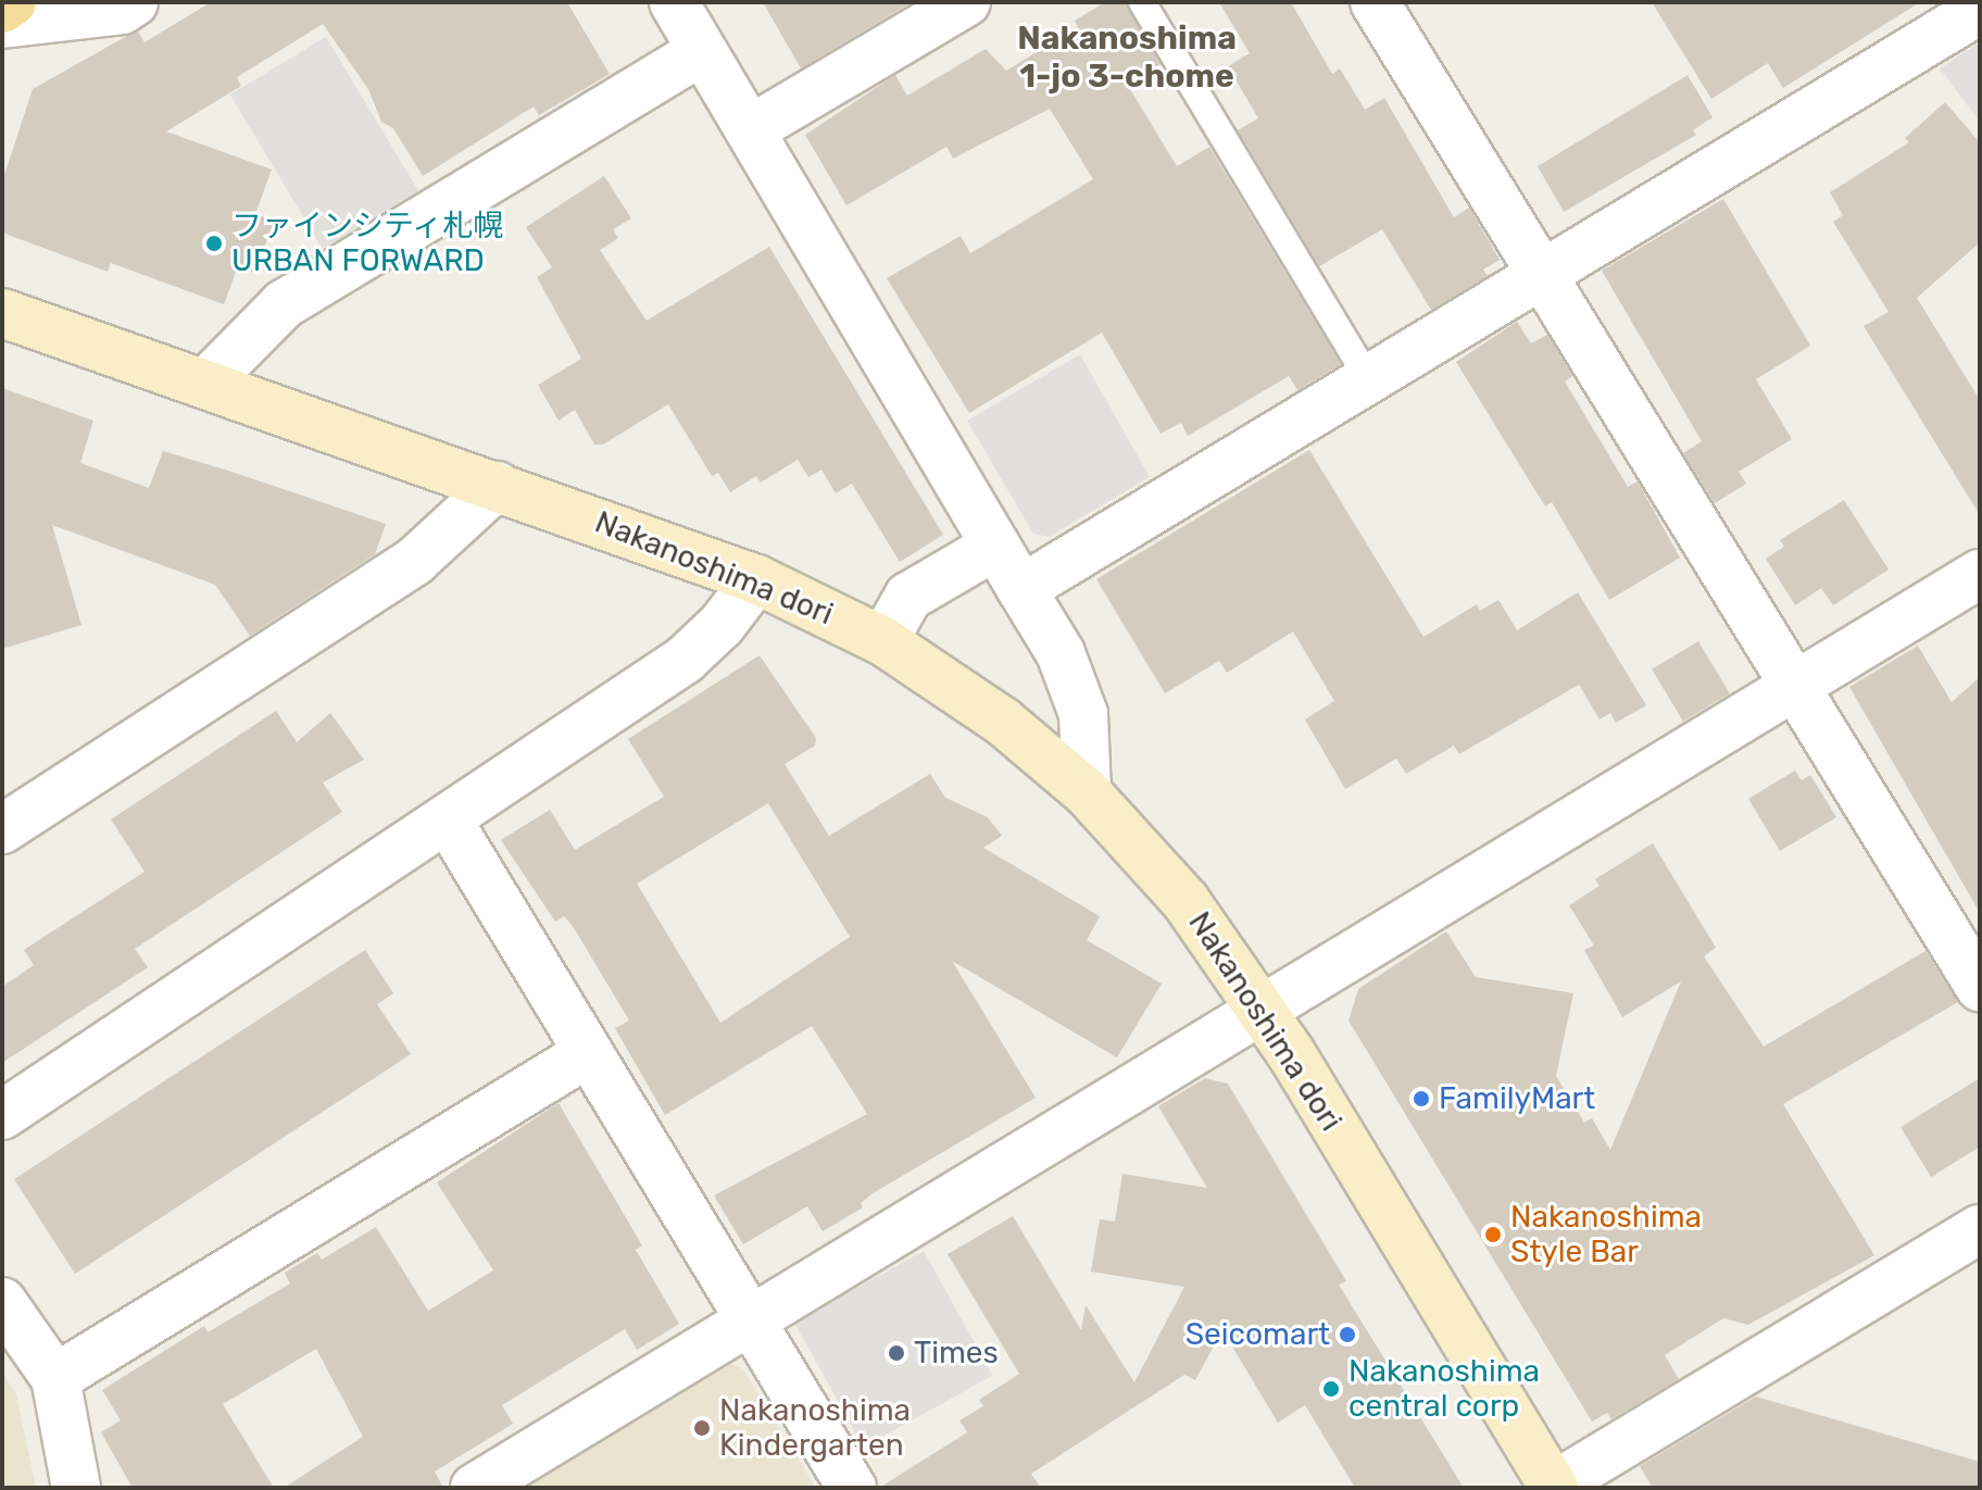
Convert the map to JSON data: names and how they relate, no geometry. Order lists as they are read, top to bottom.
{
  "streets": {
    "street": ["Nakanoshima dori"]
  },
  "districts": ["Nakanoshima 1-jo 3-chome"],
  "places": [
    "ファインシティ札幌 URBAN FORWARD",
    "FamilyMart",
    "Nakanoshima Style Bar",
    "Seicomart",
    "Times",
    "Nakanoshima central corp",
    "Nakanoshima Kindergarten"
  ]
}
